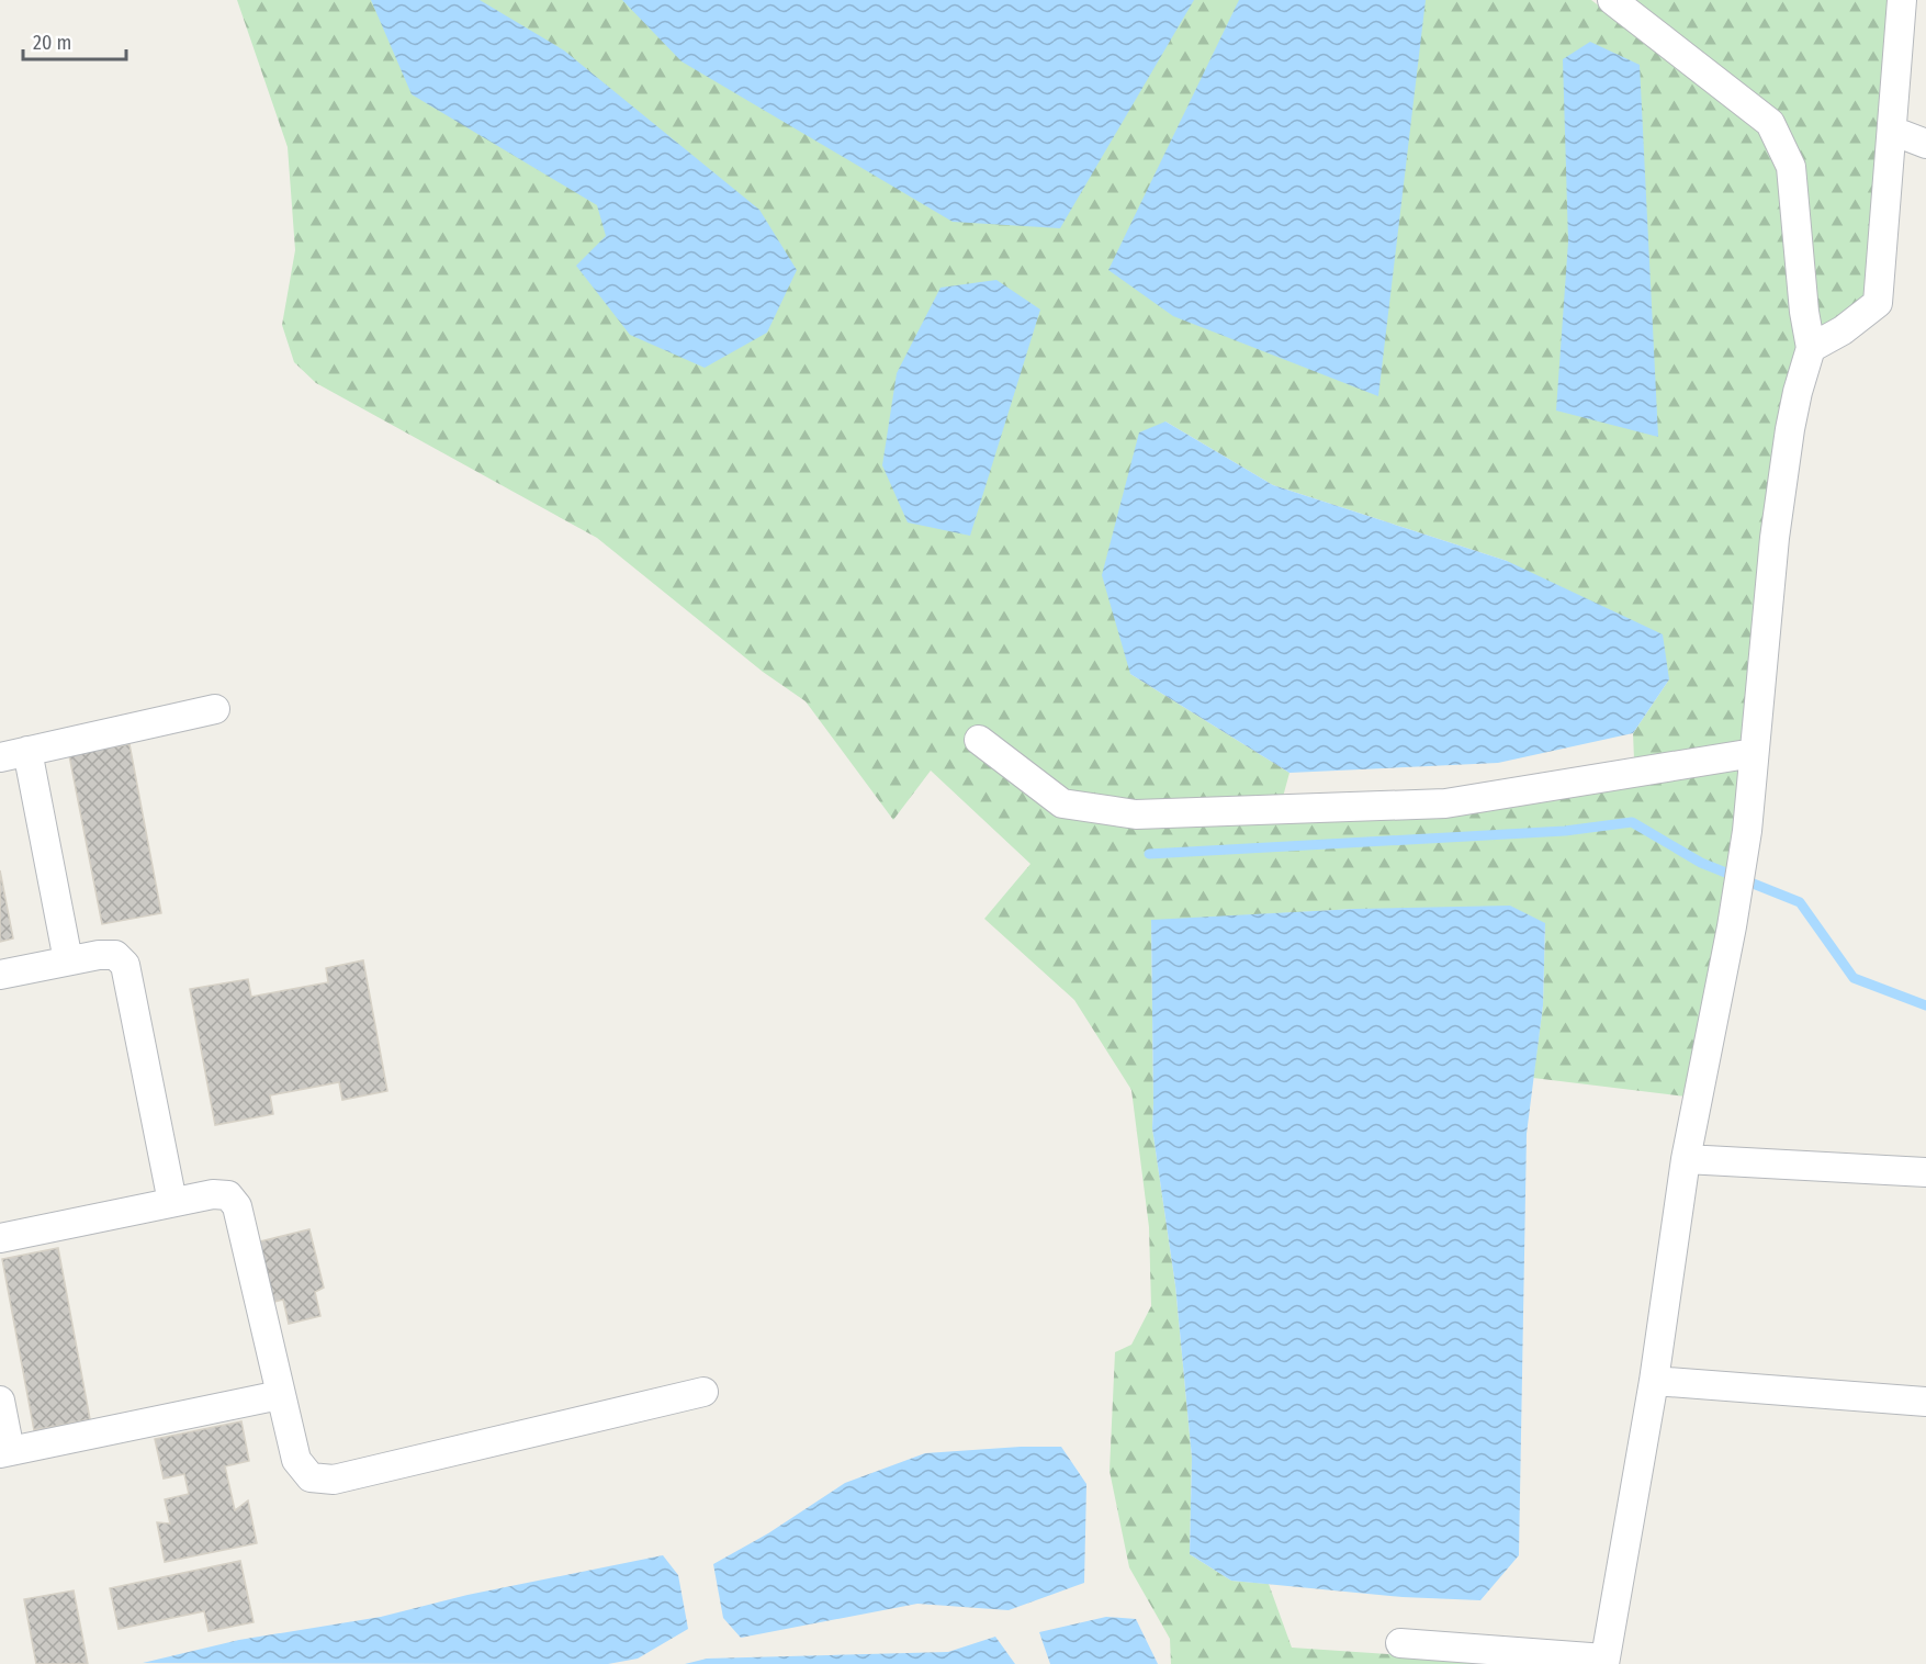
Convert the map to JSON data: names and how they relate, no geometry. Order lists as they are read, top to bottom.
{
  "scale_bar": "20 m"
}
